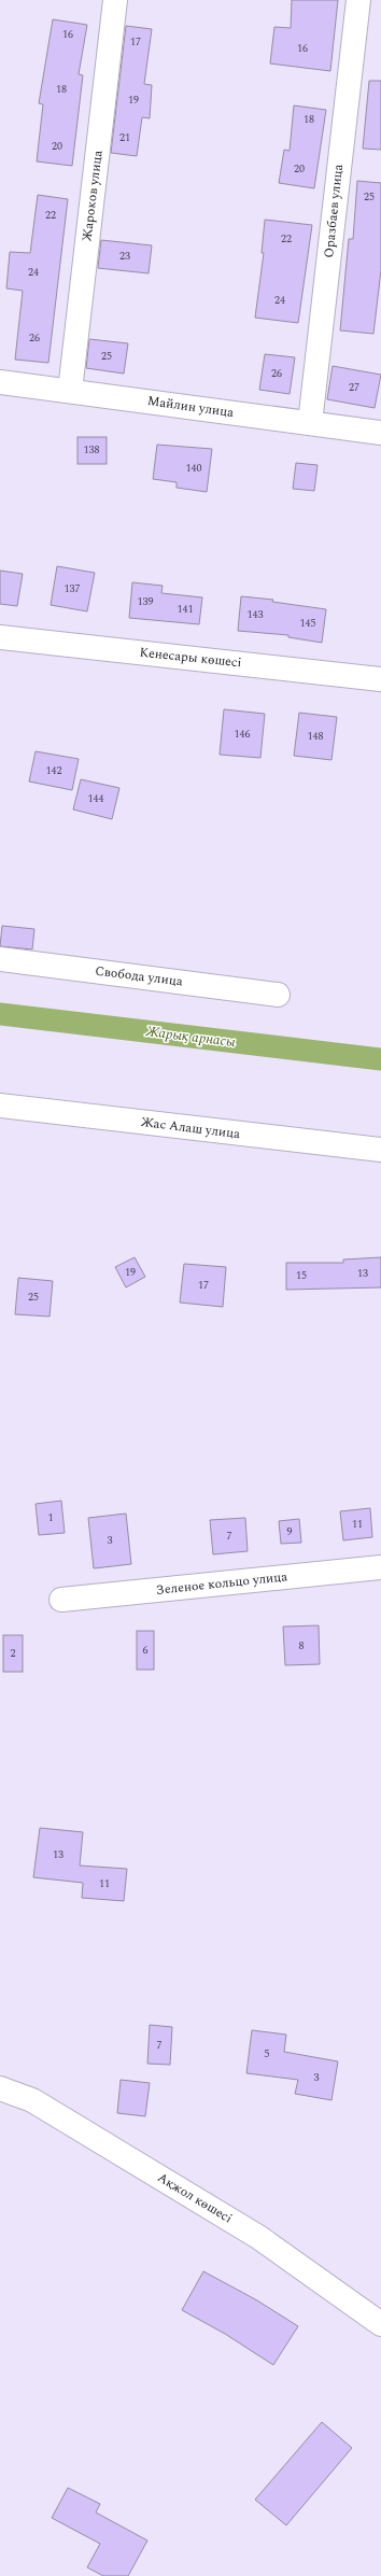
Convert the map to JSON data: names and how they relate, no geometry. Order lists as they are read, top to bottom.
{
  "streets": {
    "street": [
      "Жароков улица",
      "Оразбаев улица",
      "Майлин улица",
      "Кенесары көшесі",
      "Свобода улица",
      "Жас Алаш улица",
      "Зеленое кольцо улица",
      "Ақжол көшесі"
    ]
  },
  "crossings": [
    ["Жароков улица", "Майлин улица"],
    ["Оразбаев улица", "Майлин улица"]
  ],
  "water": ["Жарық арнасы"],
  "house_numbers": [
    "16",
    "17",
    "16",
    "18",
    "19",
    "18",
    "21",
    "20",
    "20",
    "25",
    "22",
    "22",
    "23",
    "24",
    "24",
    "26",
    "25",
    "26",
    "27",
    "138",
    "140",
    "137",
    "139",
    "141",
    "143",
    "145",
    "146",
    "148",
    "142",
    "144",
    "19",
    "13",
    "15",
    "17",
    "25",
    "1",
    "11",
    "9",
    "7",
    "3",
    "8",
    "6",
    "2",
    "13",
    "11",
    "7",
    "5",
    "3"
  ]
}
